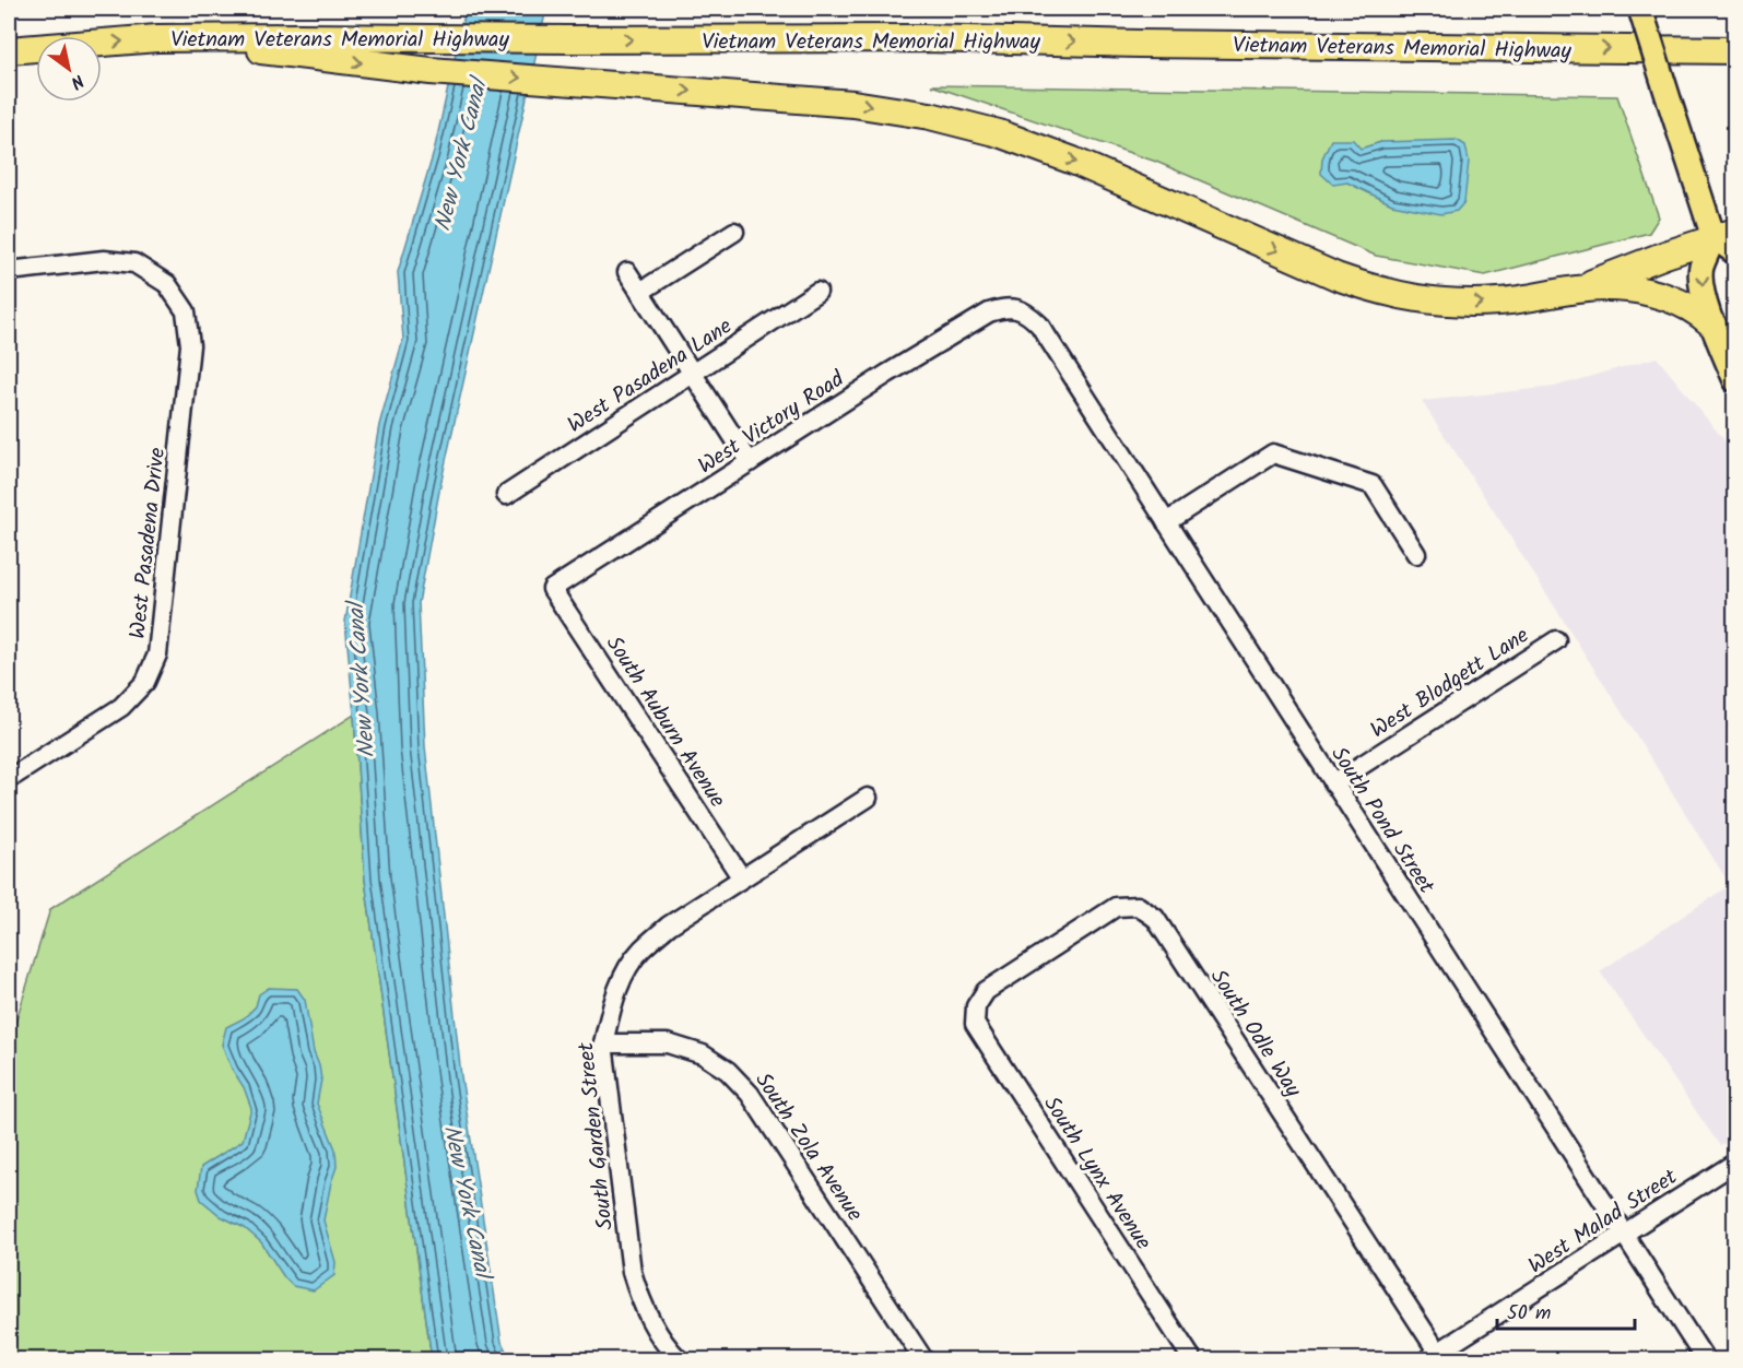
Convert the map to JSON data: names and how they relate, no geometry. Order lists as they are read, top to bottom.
{
  "streets": {
    "highway": ["Vietnam Veterans Memorial Highway"],
    "street": [
      "West Pasadena Lane",
      "West Victory Road",
      "West Pasadena Drive",
      "West Blodgett Lane",
      "South Auburn Avenue",
      "South Pond Street",
      "South Odle Way",
      "South Garden Street",
      "South Zola Avenue",
      "South Lynx Avenue",
      "West Malad Street"
    ]
  },
  "crossings": [
    ["West Victory Road", "South Auburn Avenue"],
    ["West Victory Road", "South Pond Street"],
    ["West Blodgett Lane", "South Pond Street"],
    ["South Auburn Avenue", "South Garden Street"],
    ["South Pond Street", "West Malad Street"],
    ["South Odle Way", "South Lynx Avenue"],
    ["South Odle Way", "West Malad Street"],
    ["South Garden Street", "South Zola Avenue"]
  ],
  "water": ["New York Canal"],
  "scale_bar": "50 m",
  "north": "bottom right"
}
